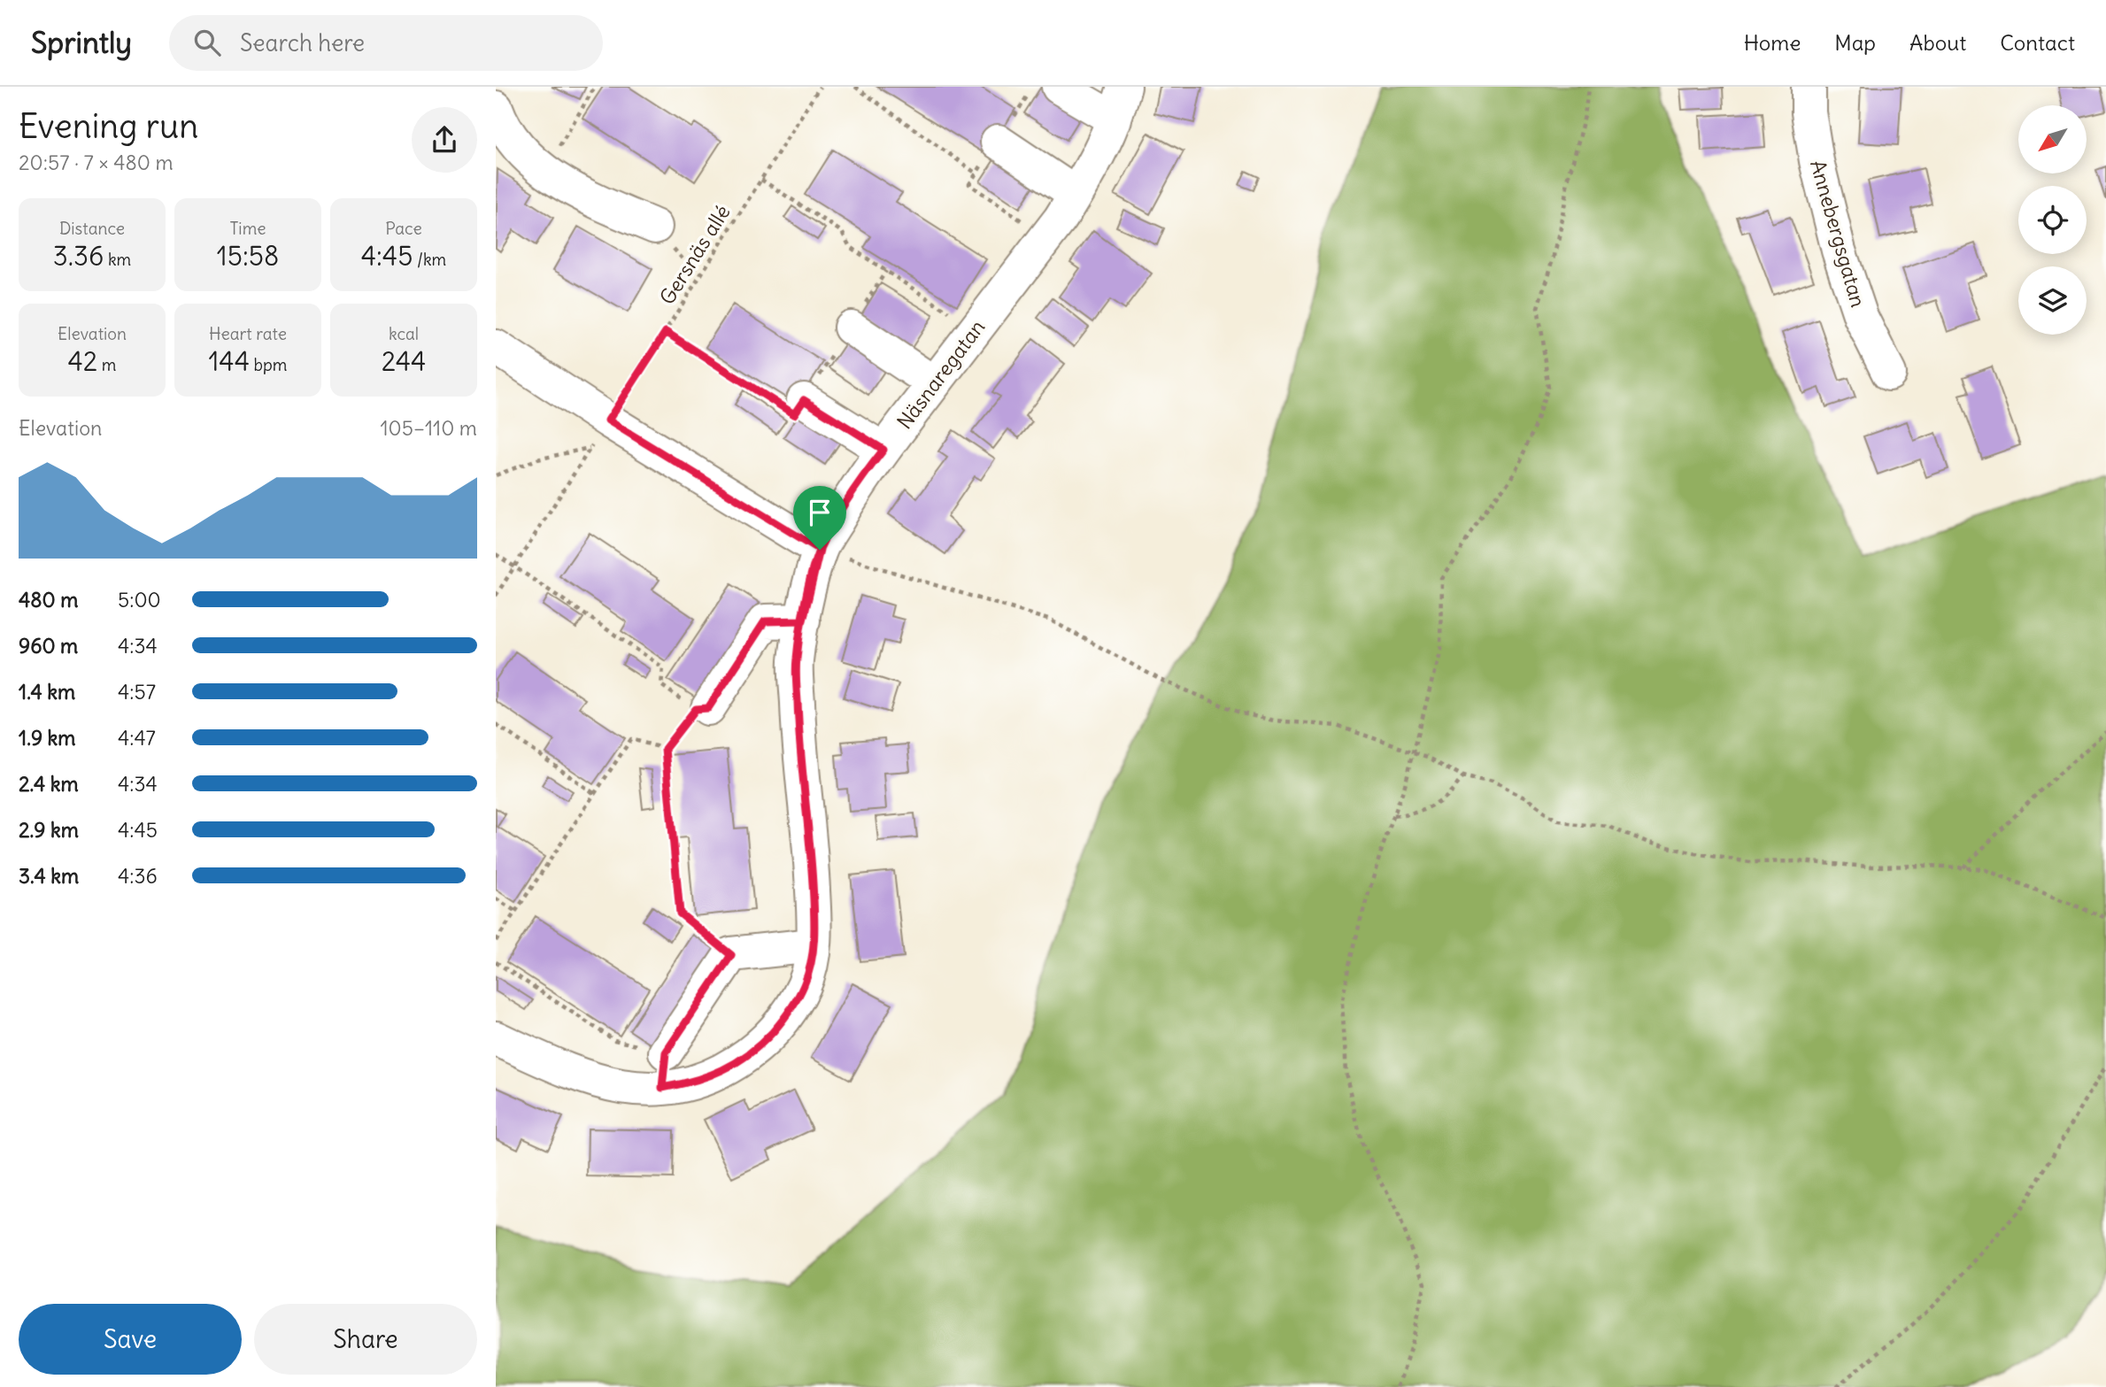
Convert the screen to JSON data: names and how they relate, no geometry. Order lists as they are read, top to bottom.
{
  "streets": {
    "street": ["Annebergsgatan", "Näsnaregatan"],
    "path": ["Gersnäs allé"]
  },
  "north": "bottom left",
  "page": {
    "header": "Sprintly",
    "search": "Search here",
    "nav": [
      "Home",
      "Map",
      "About",
      "Contact"
    ],
    "heading": ["Evening run", "20:57 · 7 × 480 m"],
    "stats": [
      ["Distance", "3.36 km"],
      ["Time", "15:58"],
      ["Pace", "4:45 /km"],
      ["Elevation", "42 m"],
      ["Heart rate", "144 bpm"],
      ["kcal", "244"]
    ],
    "chart": ["Elevation", "105–110 m"],
    "list": [
      {
        "name": "480 m",
        "note": "5:00"
      },
      {
        "name": "960 m",
        "note": "4:34"
      },
      {
        "name": "1.4 km",
        "note": "4:57"
      },
      {
        "name": "1.9 km",
        "note": "4:47"
      },
      {
        "name": "2.4 km",
        "note": "4:34"
      },
      {
        "name": "2.9 km",
        "note": "4:45"
      },
      {
        "name": "3.4 km",
        "note": "4:36"
      }
    ],
    "buttons": ["Save", "Share"]
  }
}
